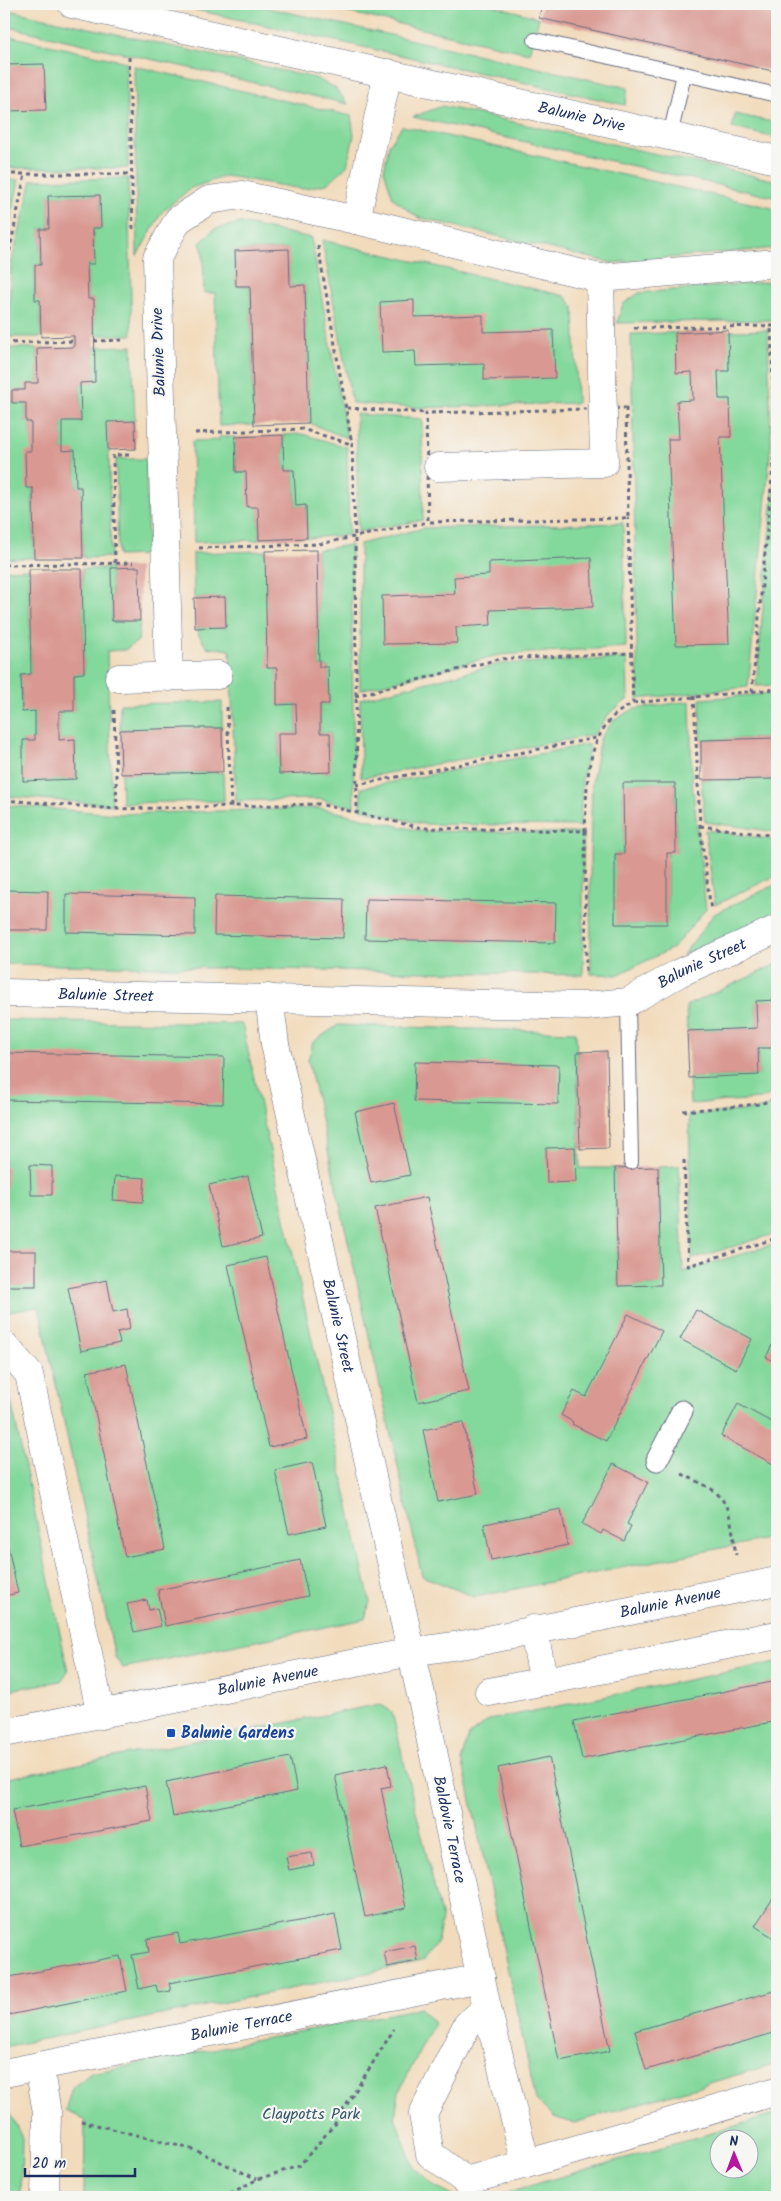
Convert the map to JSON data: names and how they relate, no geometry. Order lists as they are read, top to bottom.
{
  "streets": {
    "street": [
      "Balunie Drive",
      "Balunie Street",
      "Balunie Avenue",
      "Baldovie Terrace",
      "Balunie Terrace"
    ]
  },
  "crossings": [
    ["Balunie Street", "Balunie Avenue"],
    ["Balunie Street", "Baldovie Terrace"],
    ["Balunie Avenue", "Baldovie Terrace"],
    ["Baldovie Terrace", "Balunie Terrace"]
  ],
  "parks": ["Claypotts Park"],
  "places": {
    "transit": ["Balunie Gardens"]
  },
  "scale_bar": "20 m",
  "north": "top"
}
